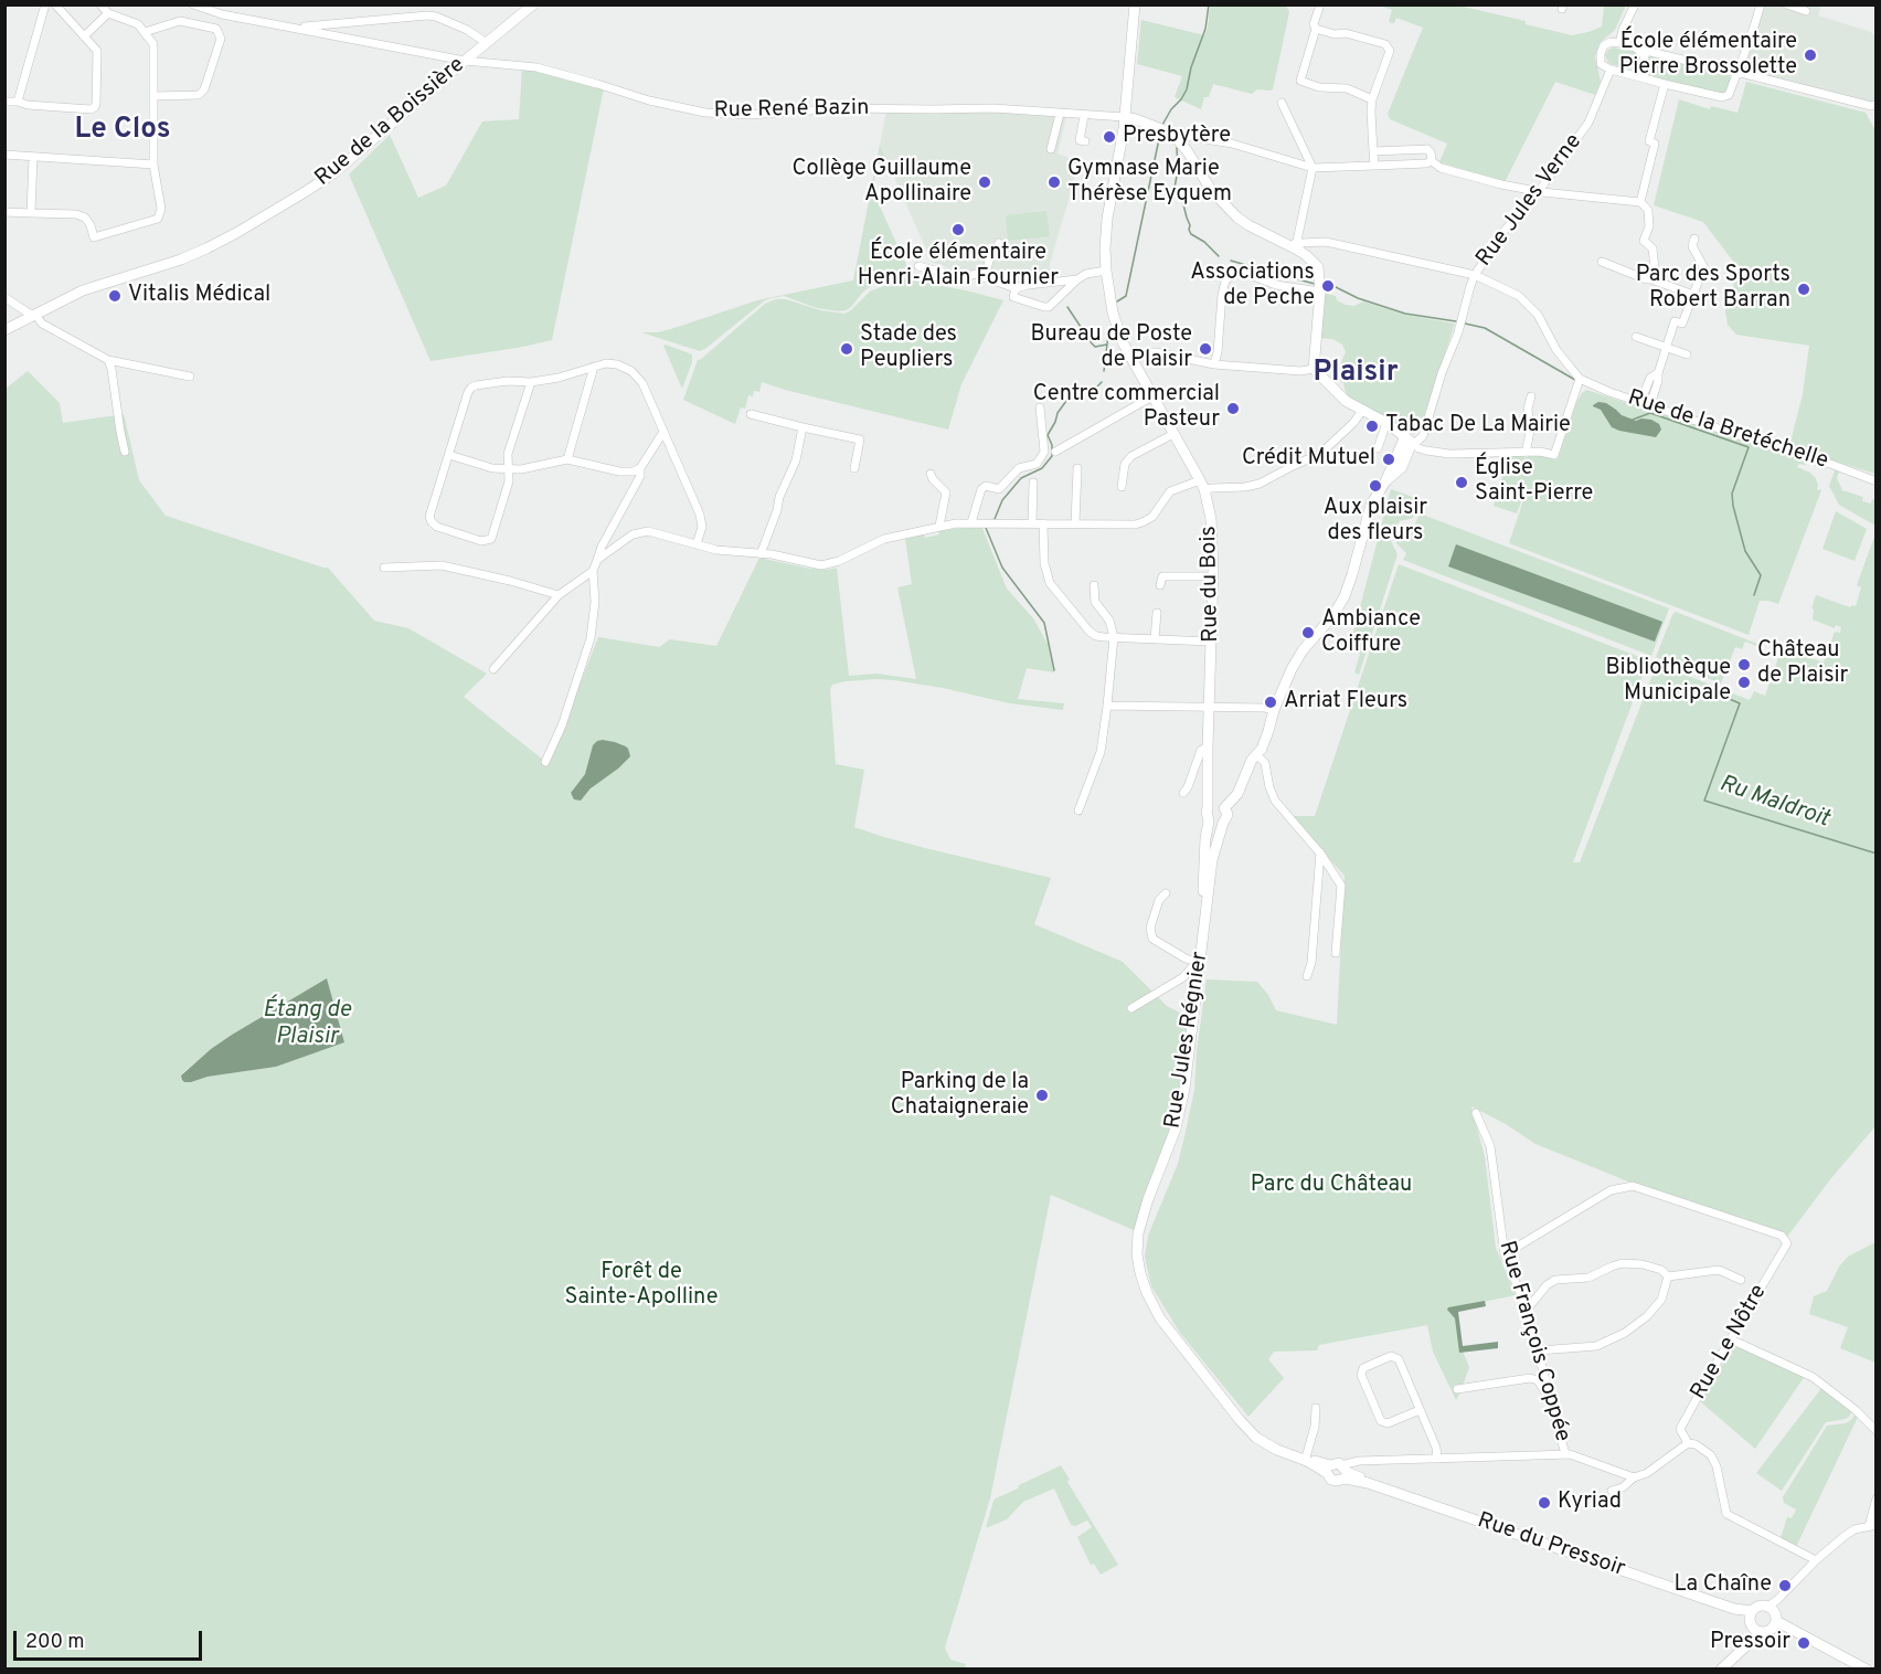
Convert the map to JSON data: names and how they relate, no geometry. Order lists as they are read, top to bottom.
{
  "streets": {
    "street": [
      "Rue René Bazin",
      "Rue de la Boissière",
      "Rue Jules Verne",
      "Rue de la Bretéchelle",
      "Rue du Bois",
      "Rue Jules Régnier",
      "Rue François Coppée",
      "Rue Le Nôtre",
      "Rue du Pressoir"
    ]
  },
  "crossings": [
    ["Rue René Bazin", "Rue de la Boissière"],
    ["Rue René Bazin", "Rue du Bois"],
    ["Rue du Bois", "Rue Jules Régnier"],
    ["Rue Jules Régnier", "Rue du Pressoir"],
    ["Rue François Coppée", "Rue Le Nôtre"]
  ],
  "districts": ["Le Clos", "Plaisir"],
  "water": ["Ru Maldroit", "Étang de Plaisir"],
  "parks": ["Parc du Château", "Forêt de Sainte-Apolline"],
  "places": [
    "École élémentaire Pierre Brossolette",
    "Presbytère",
    "Collège Guillaume Apollinaire",
    "Gymnase Marie Thérèse Eyquem",
    "École élémentaire Henri-Alain Fournier",
    "Associations de Peche",
    "Parc des Sports Robert Barran",
    "Vitalis Médical",
    "Stade des Peupliers",
    "Bureau de Poste de Plaisir",
    "Centre commercial Pasteur",
    "Tabac De La Mairie",
    "Crédit Mutuel",
    "Église Saint-Pierre",
    "Aux plaisir des fleurs",
    "Ambiance Coiffure",
    "Château de Plaisir",
    "Bibliothèque Municipale",
    "Arriat Fleurs",
    "Parking de la Chataigneraie",
    "Kyriad",
    "La Chaîne",
    "Pressoir"
  ],
  "scale_bar": "200 m"
}
